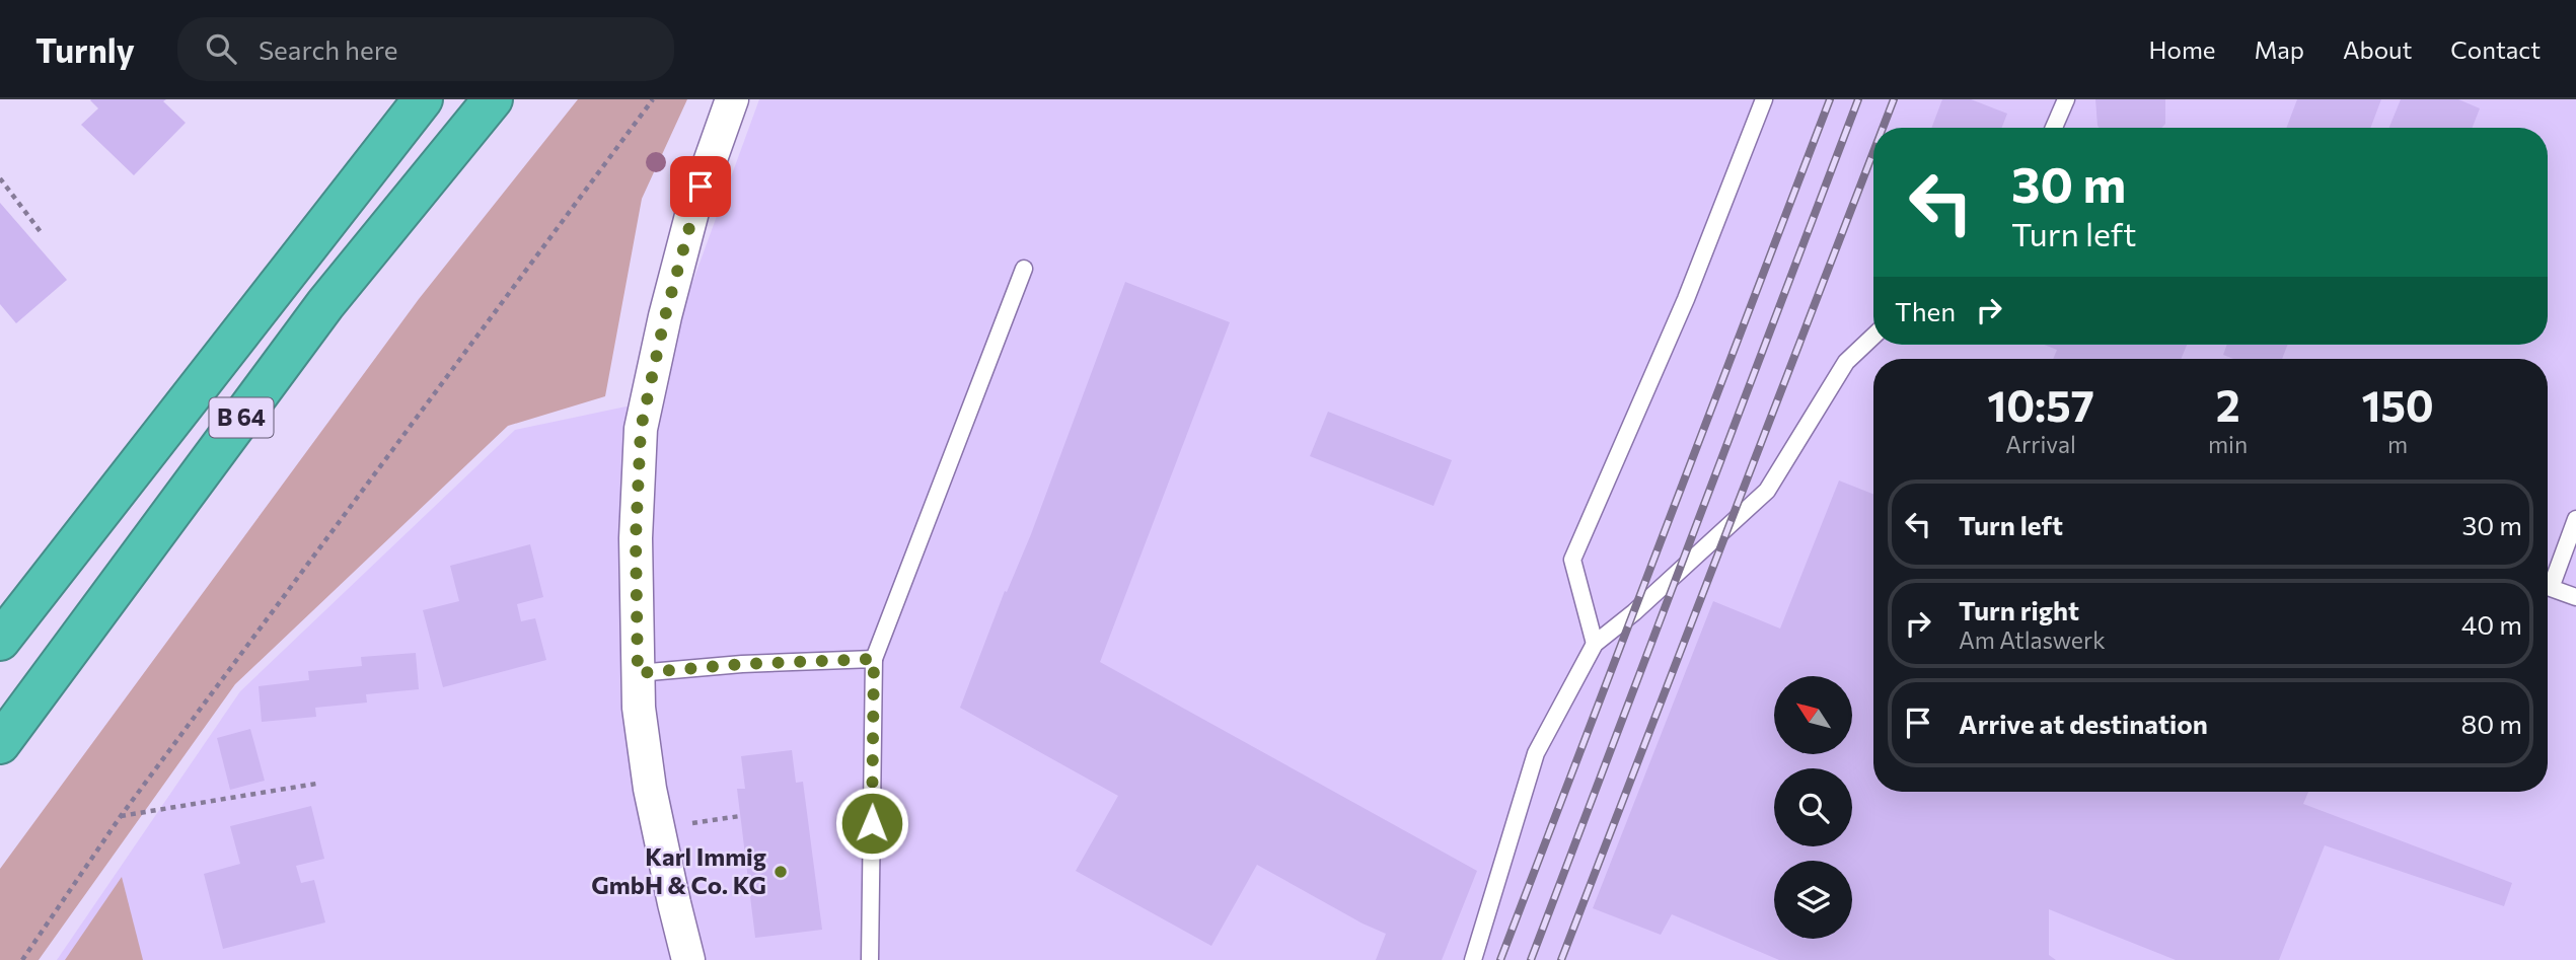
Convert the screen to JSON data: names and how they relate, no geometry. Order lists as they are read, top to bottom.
{
  "streets": {
    "highway": ["B 64"]
  },
  "places": ["Karl Immig GmbH & Co. KG"],
  "north": "top left",
  "page": {
    "header": "Turnly",
    "search": "Search here",
    "nav": [
      "Home",
      "Map",
      "About",
      "Contact"
    ],
    "turn": ["30 m", "Turn left"],
    "then": "Then",
    "eta": [
      "10:57",
      "Arrival",
      "2",
      "min",
      "150",
      "m"
    ],
    "list": [
      {
        "name": "Turn left",
        "value": "30 m"
      },
      {
        "name": "Turn right",
        "note": "Am Atlaswerk",
        "value": "40 m"
      },
      {
        "name": "Arrive at destination",
        "value": "80 m"
      }
    ]
  }
}
